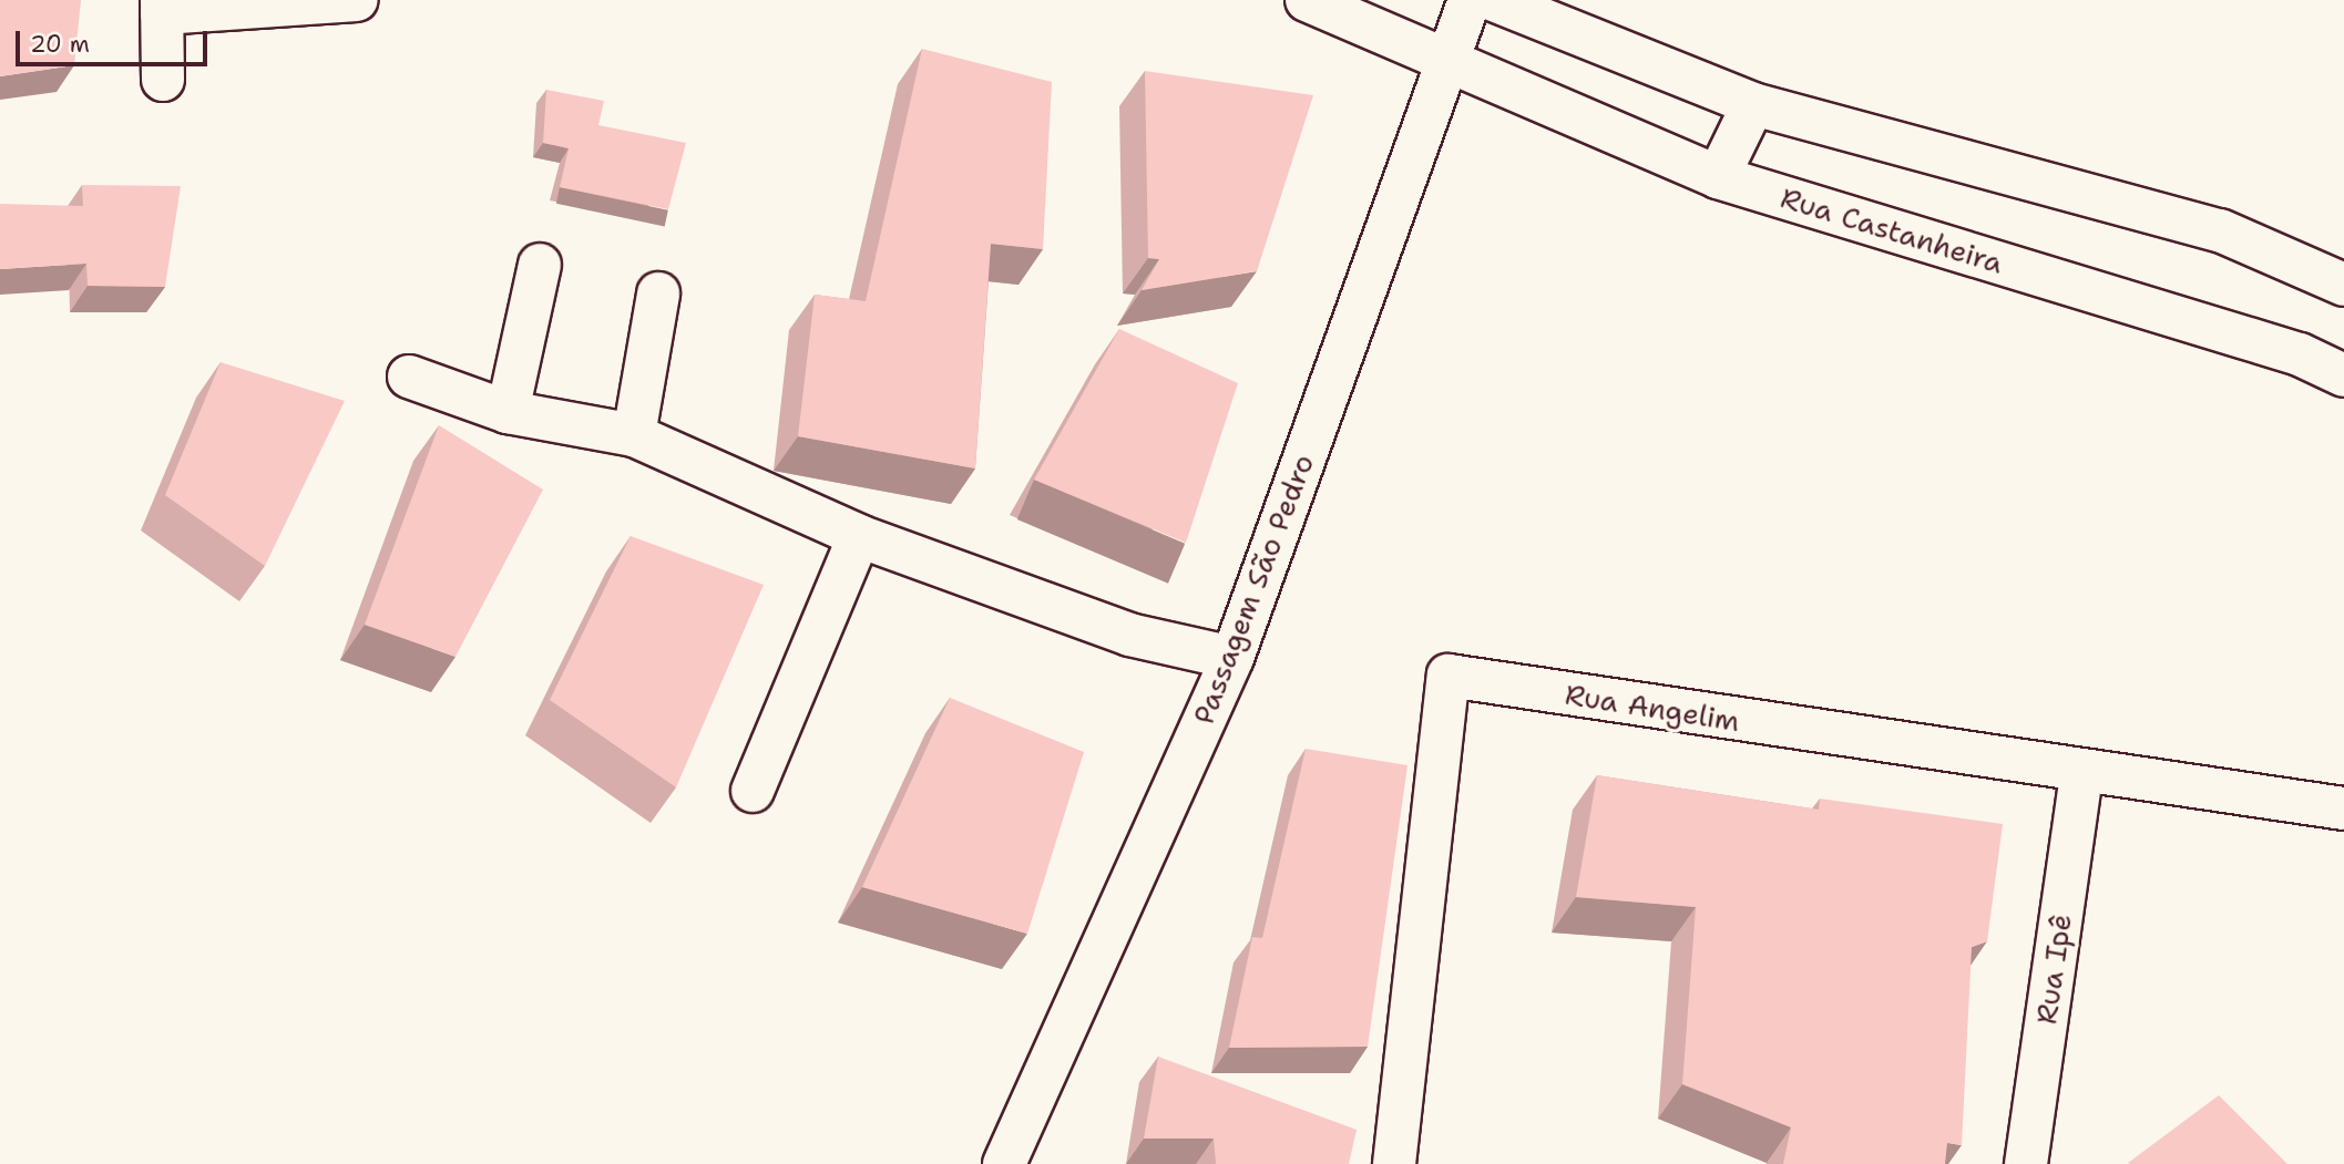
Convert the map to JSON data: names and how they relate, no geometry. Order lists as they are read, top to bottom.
{
  "streets": {
    "street": [
      "Rua Castanheira",
      "Passagem São Pedro",
      "Rua Angelim",
      "Rua Ipê"
    ]
  },
  "crossings": [
    ["Rua Castanheira", "Passagem São Pedro"],
    ["Rua Angelim", "Rua Ipê"]
  ],
  "scale_bar": "20 m"
}
